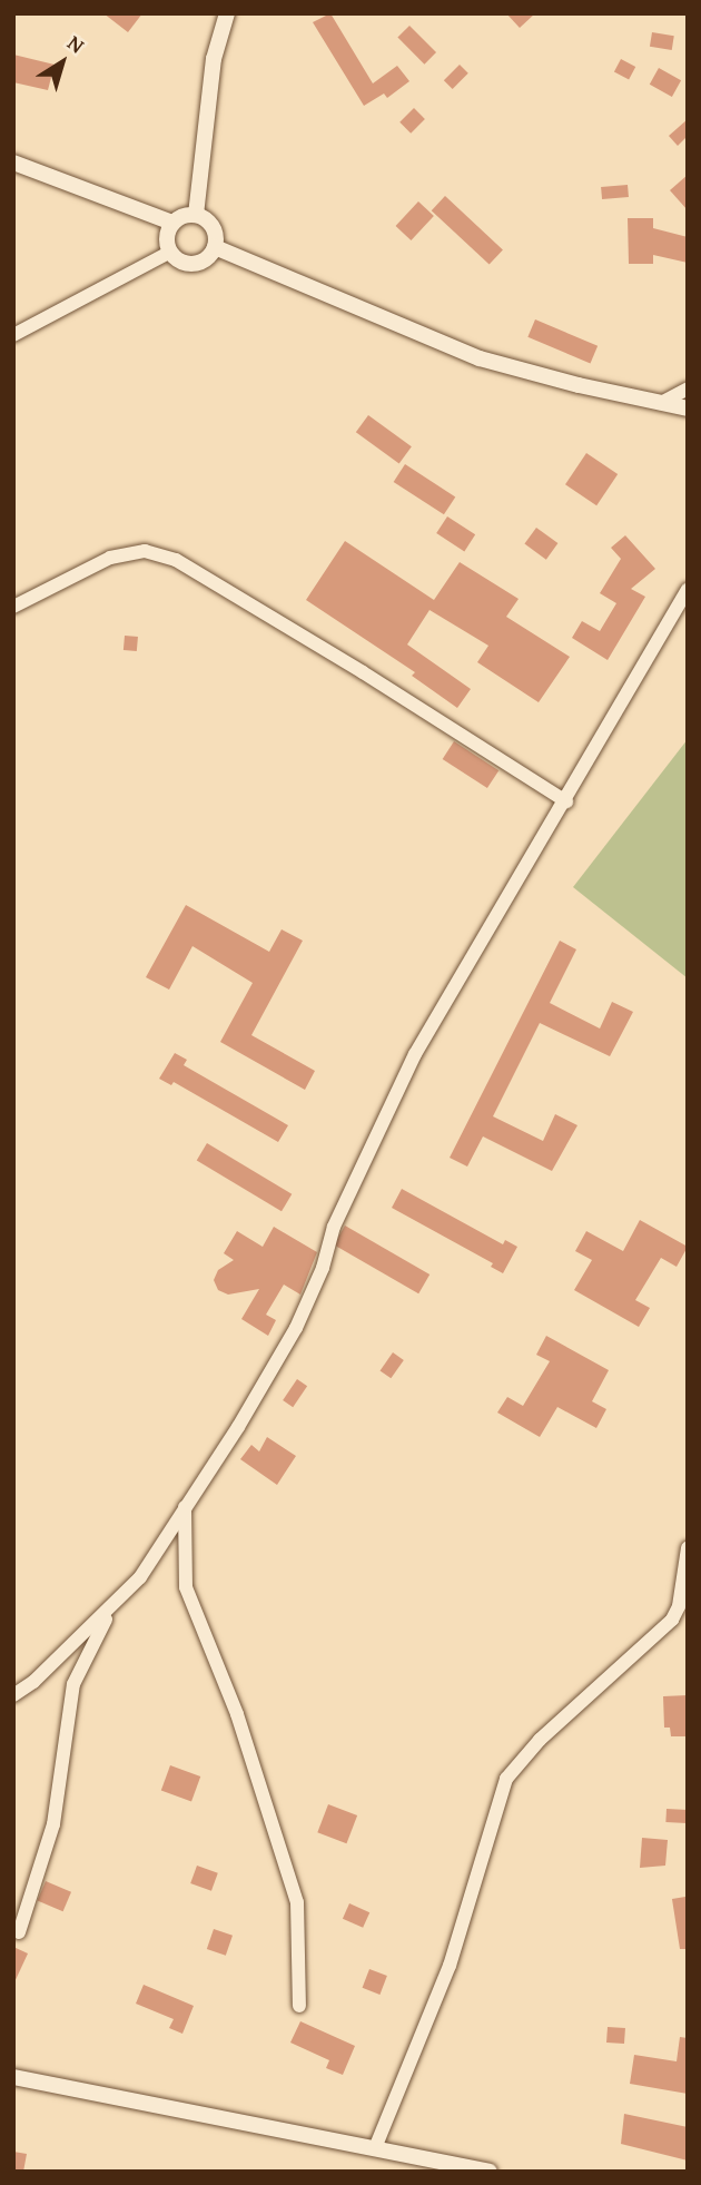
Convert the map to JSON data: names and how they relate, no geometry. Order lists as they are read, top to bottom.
{
  "north": "top right"
}
